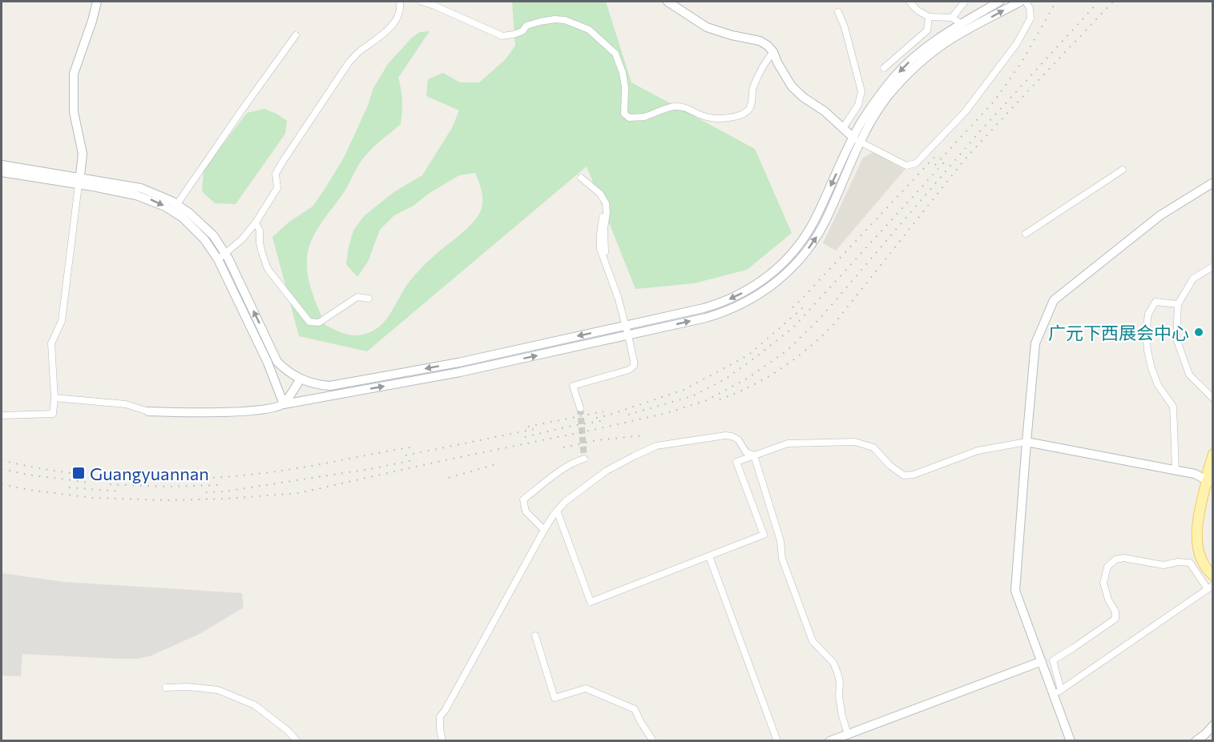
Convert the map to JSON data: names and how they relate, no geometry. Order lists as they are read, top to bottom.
{
  "places": {
    "other": ["广元下西展会中心"],
    "transit": ["Guangyuannan"]
  }
}
